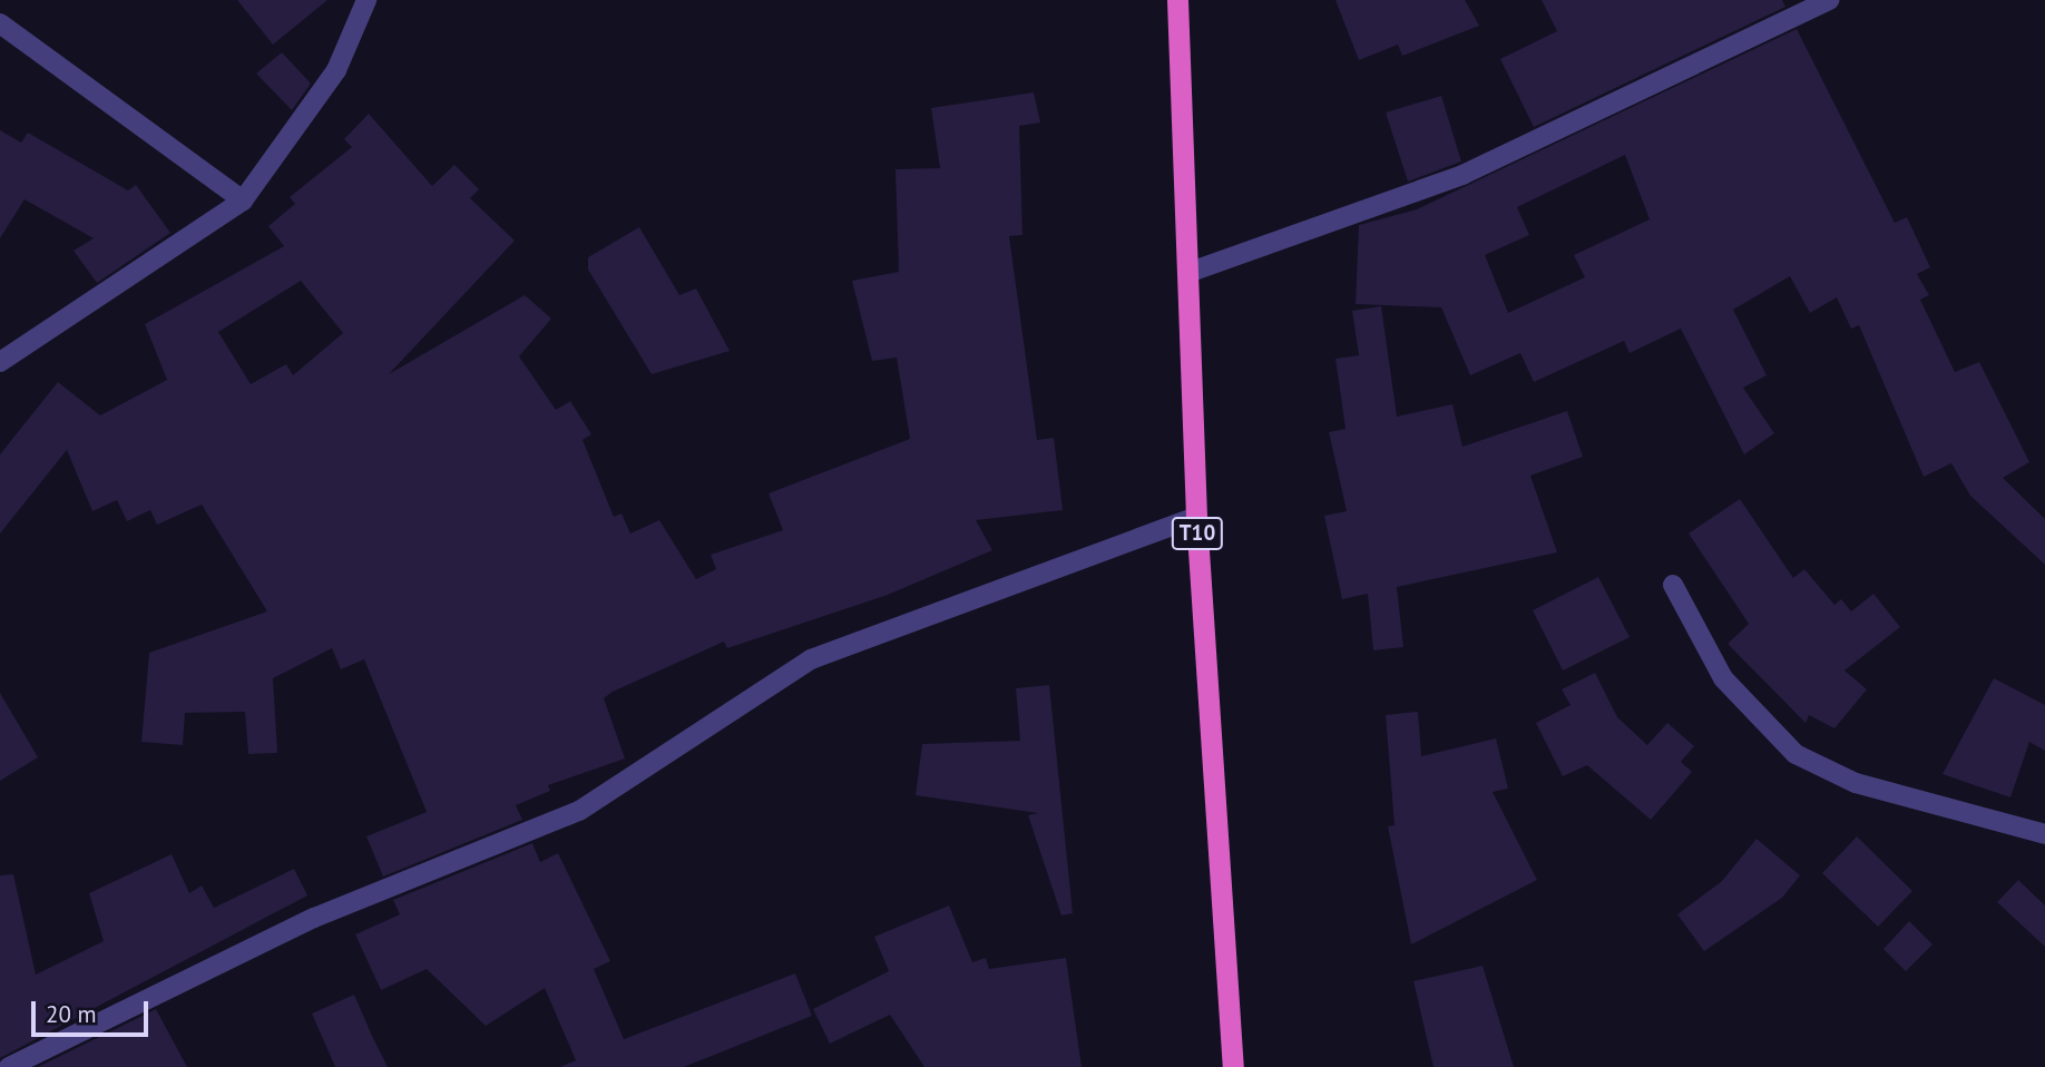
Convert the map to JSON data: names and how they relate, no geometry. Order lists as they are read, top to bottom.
{
  "streets": {
    "highway": ["T10"]
  },
  "scale_bar": "20 m"
}
